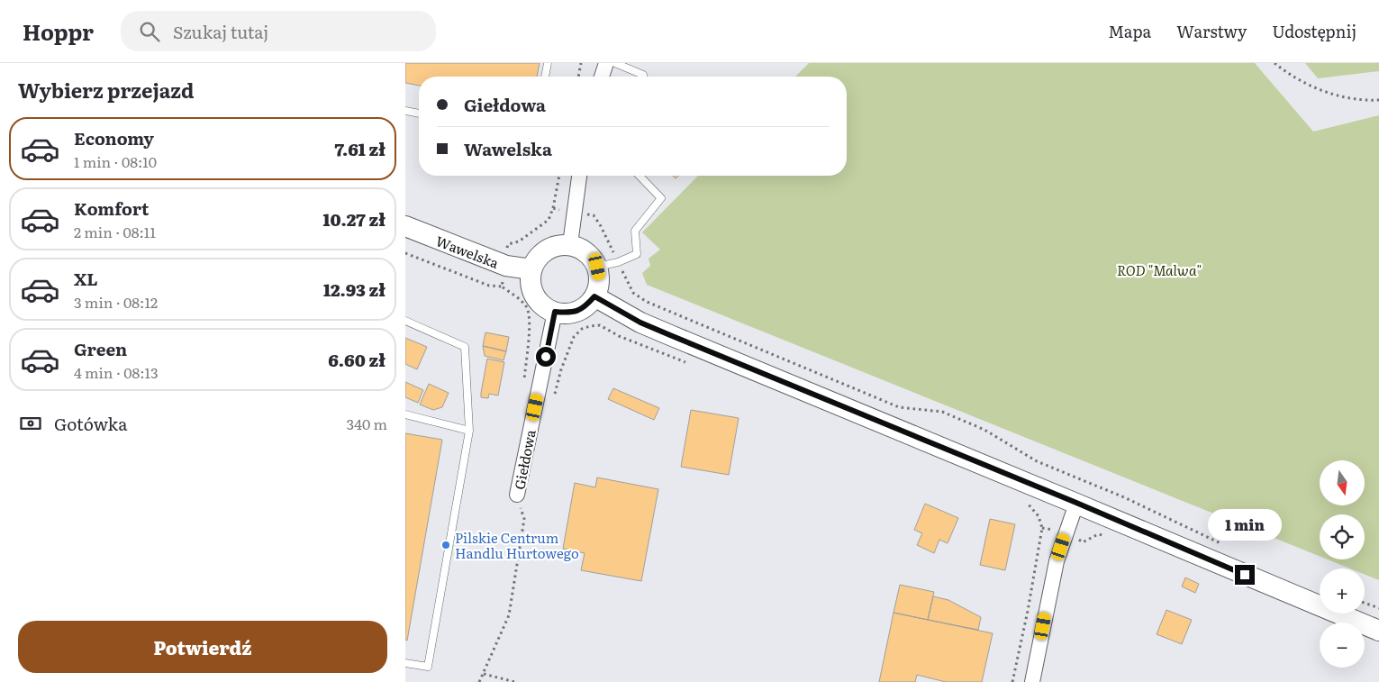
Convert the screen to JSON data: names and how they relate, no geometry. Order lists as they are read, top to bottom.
{
  "streets": {
    "street": ["Wawelska", "Giełdowa"]
  },
  "crossings": [
    ["Wawelska", "Giełdowa"]
  ],
  "parks": ["ROD \"Malwa\""],
  "places": ["Pilskie Centrum Handlu Hurtowego"],
  "north": "bottom",
  "page": {
    "header": "Hoppr",
    "search": "Szukaj tutaj",
    "nav": ["Mapa", "Warstwy", "Udostępnij"],
    "heading": "Wybierz przejazd",
    "banner": ["Giełdowa", "Wawelska"],
    "list": [
      {
        "name": "Economy",
        "note": "1 min · 08:10",
        "value": "7.61 zł"
      },
      {
        "name": "Komfort",
        "note": "2 min · 08:11",
        "value": "10.27 zł"
      },
      {
        "name": "XL",
        "note": "3 min · 08:12",
        "value": "12.93 zł"
      },
      {
        "name": "Green",
        "note": "4 min · 08:13",
        "value": "6.60 zł"
      }
    ],
    "pay": ["Gotówka", "340 m"],
    "map_buttons": ["+", "−"],
    "bubble": "1 min",
    "buttons": "Potwierdź"
  }
}
